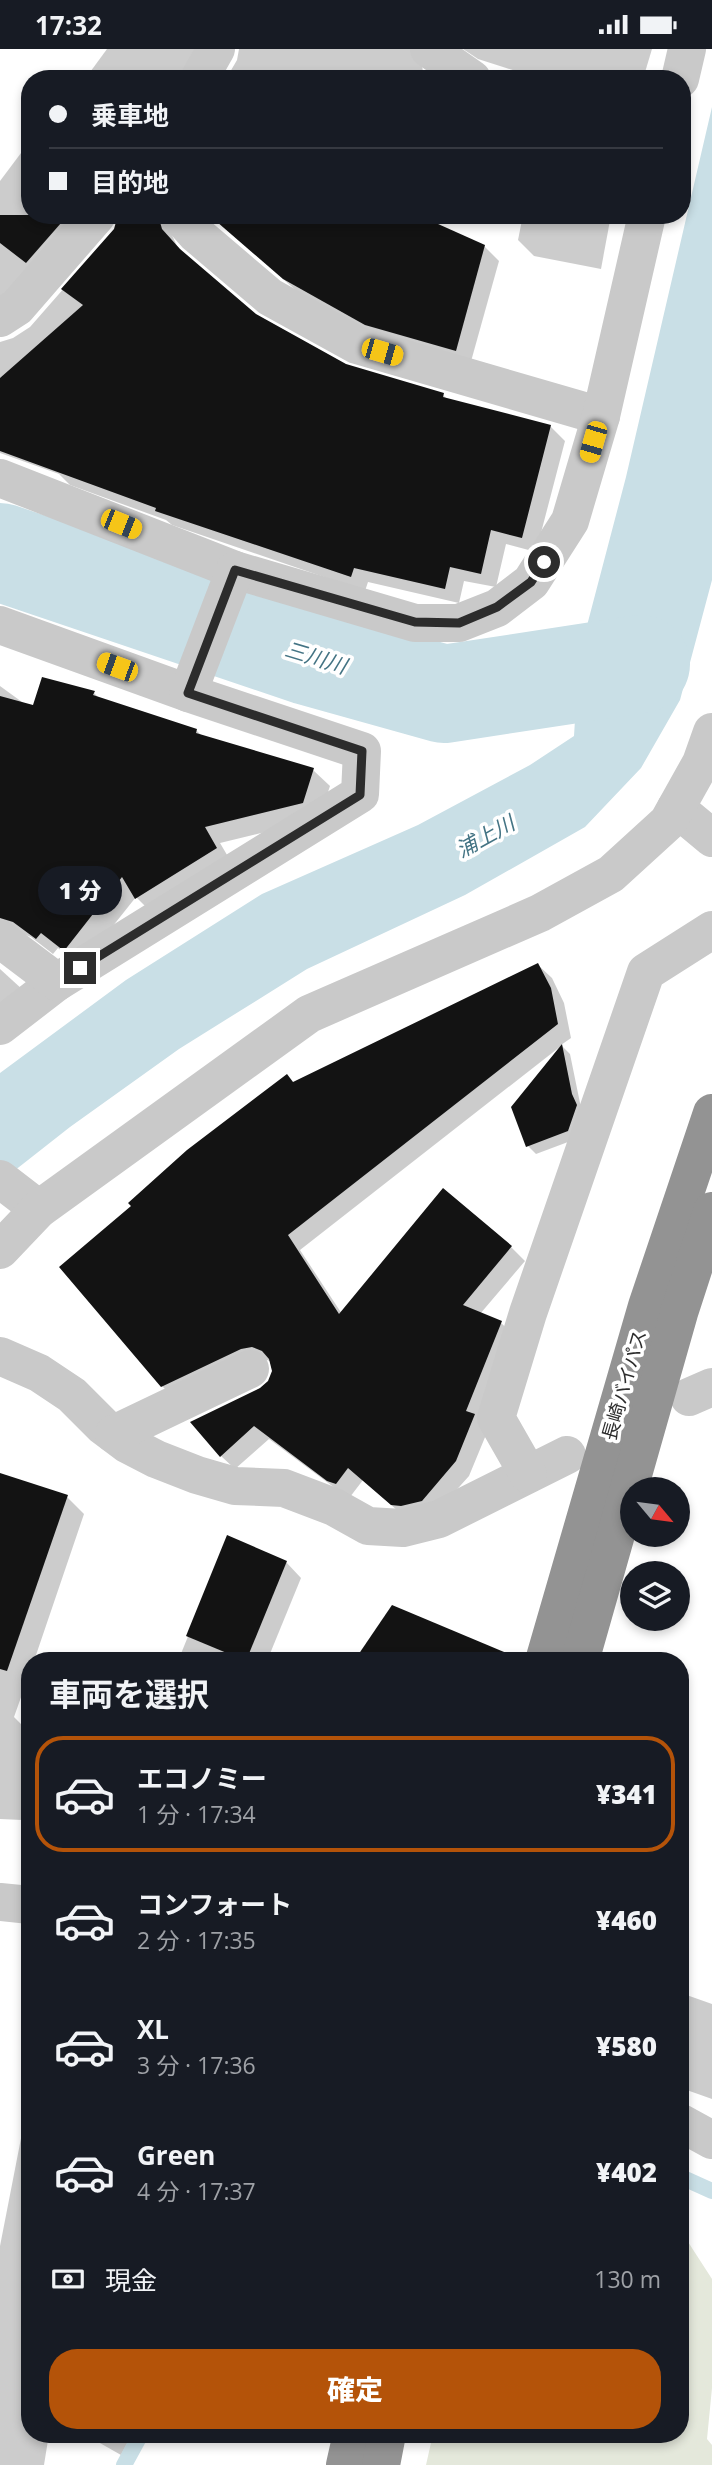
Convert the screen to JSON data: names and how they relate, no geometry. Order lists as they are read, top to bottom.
{
  "streets": {
    "highway": ["長崎バイパス"]
  },
  "water": ["三川川", "浦上川"],
  "north": "bottom right",
  "page": {
    "status": "17:32",
    "banner": ["乗車地", "目的地"],
    "bubble": "1 分",
    "heading": "車両を選択",
    "list": [
      {
        "name": "エコノミー",
        "note": "1 分 · 17:34",
        "value": "¥341"
      },
      {
        "name": "コンフォート",
        "note": "2 分 · 17:35",
        "value": "¥460"
      },
      {
        "name": "XL",
        "note": "3 分 · 17:36",
        "value": "¥580"
      },
      {
        "name": "Green",
        "note": "4 分 · 17:37",
        "value": "¥402"
      }
    ],
    "pay": ["現金", "130 m"],
    "buttons": "確定"
  }
}
